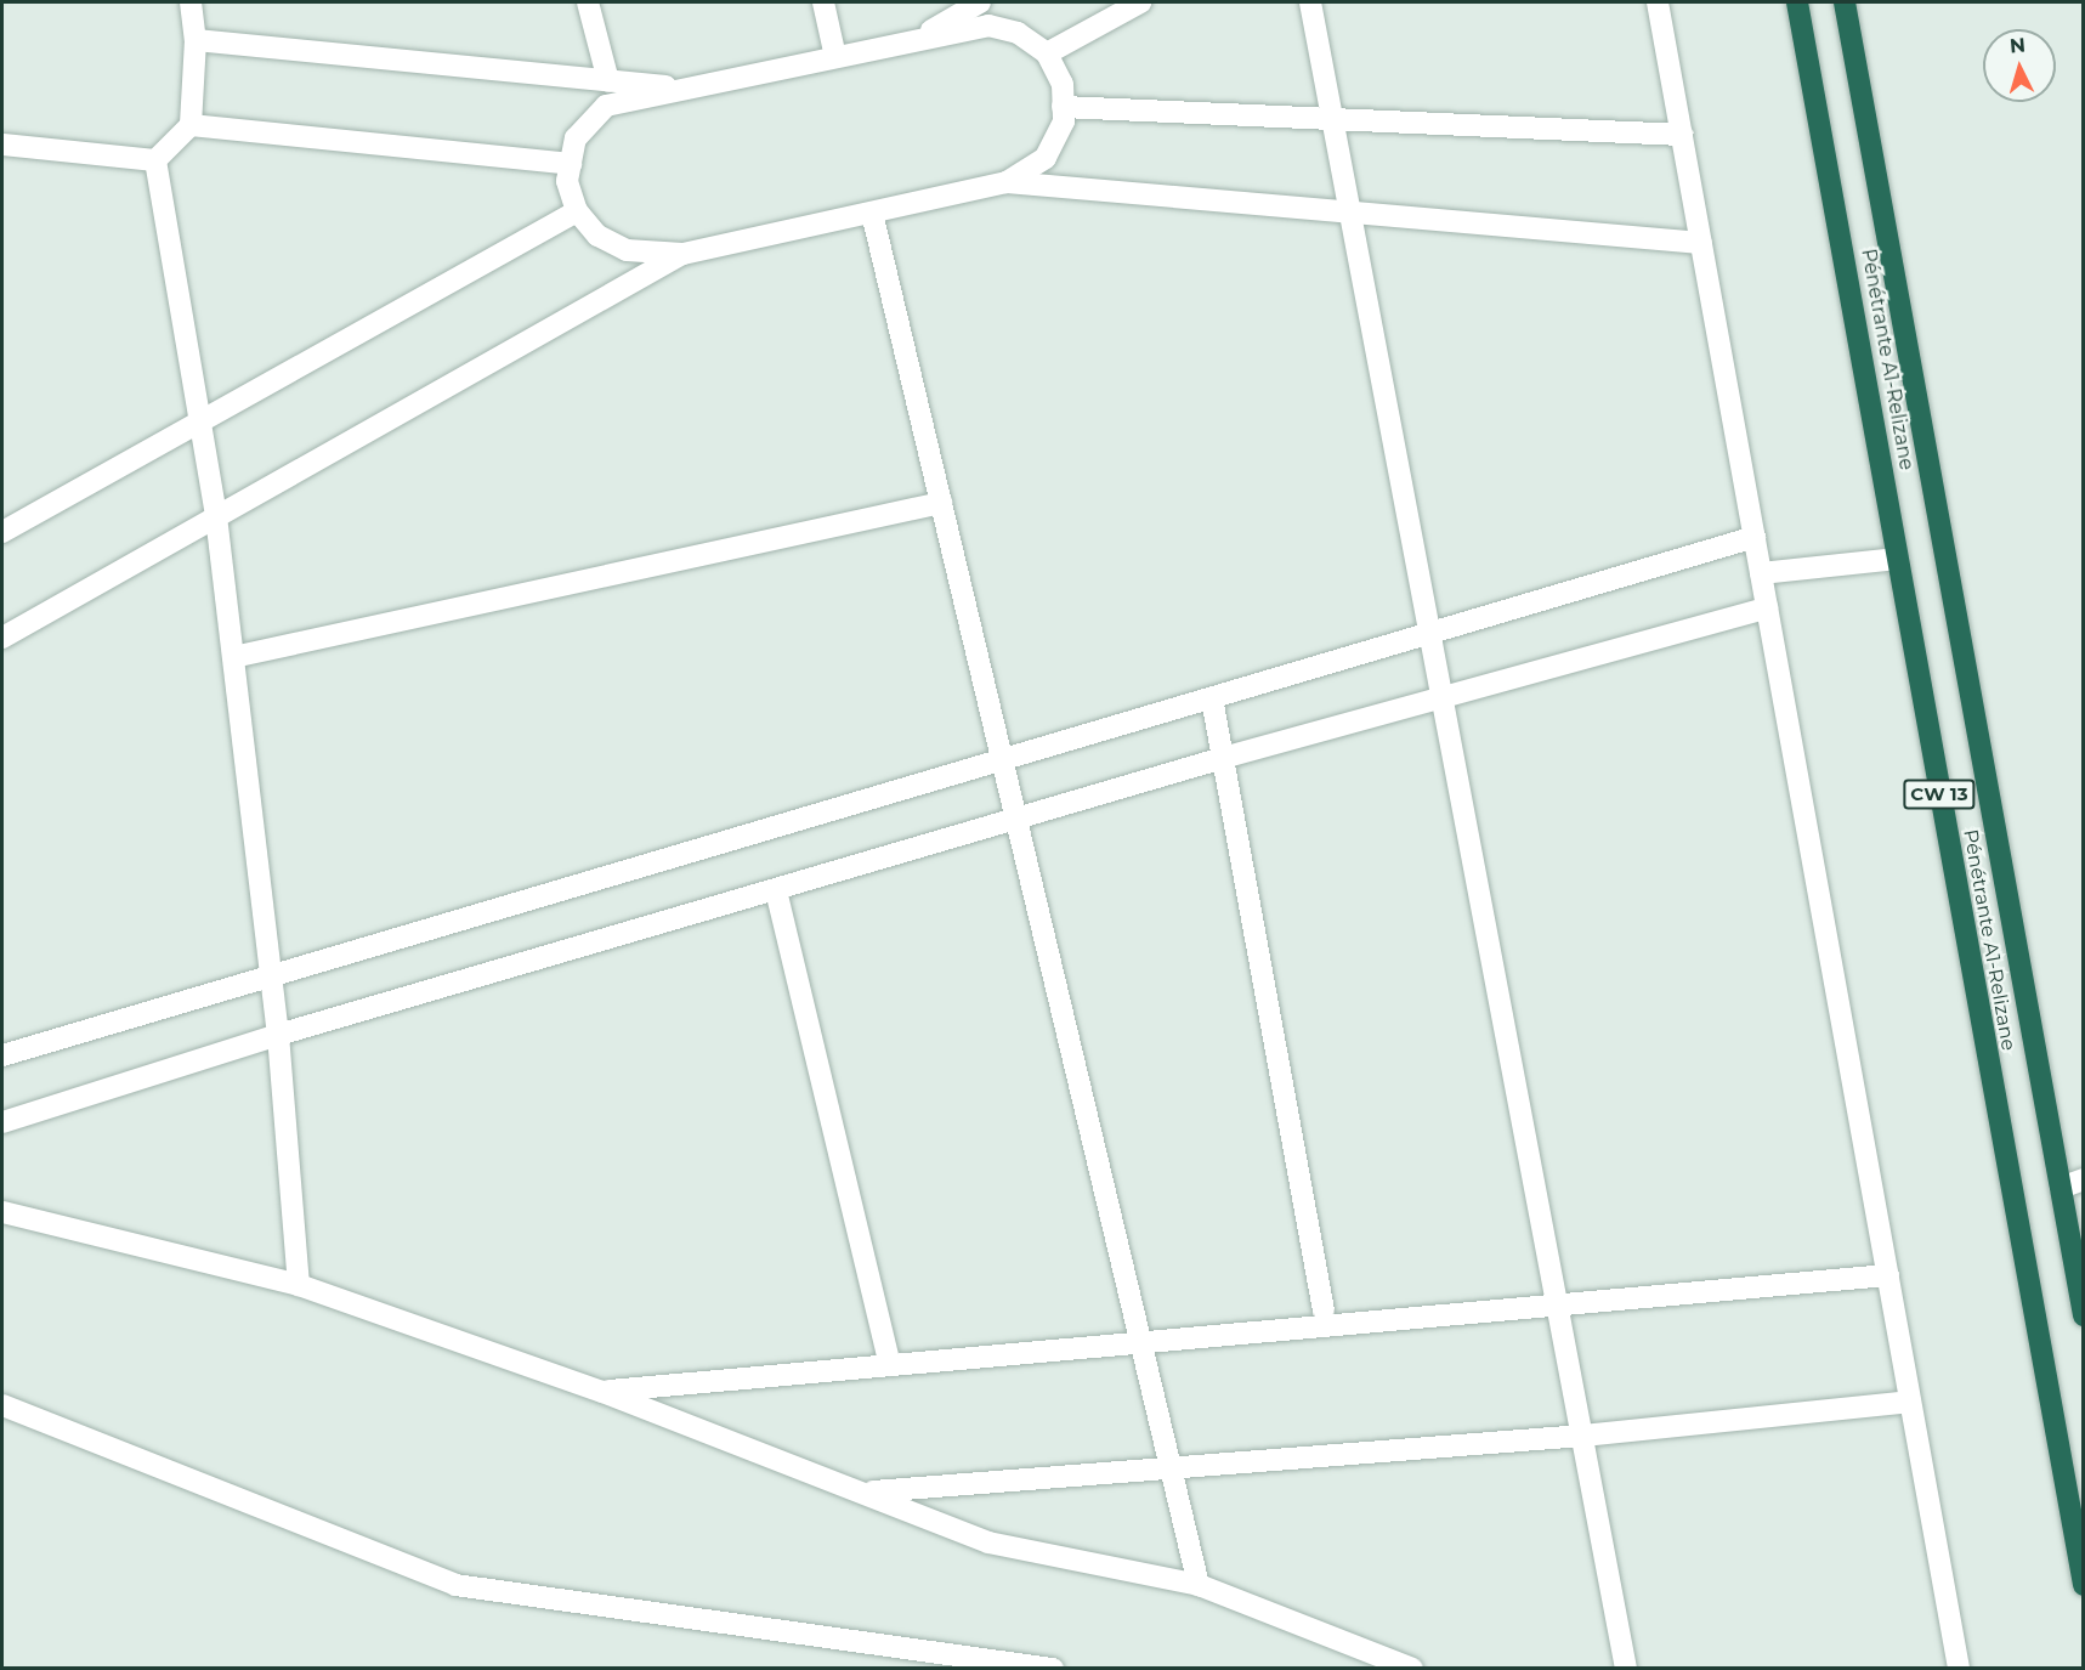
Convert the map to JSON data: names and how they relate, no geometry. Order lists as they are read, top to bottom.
{
  "streets": {
    "highway": ["Pénétrante A1-Relizane", "CW 13"]
  },
  "north": "top"
}
